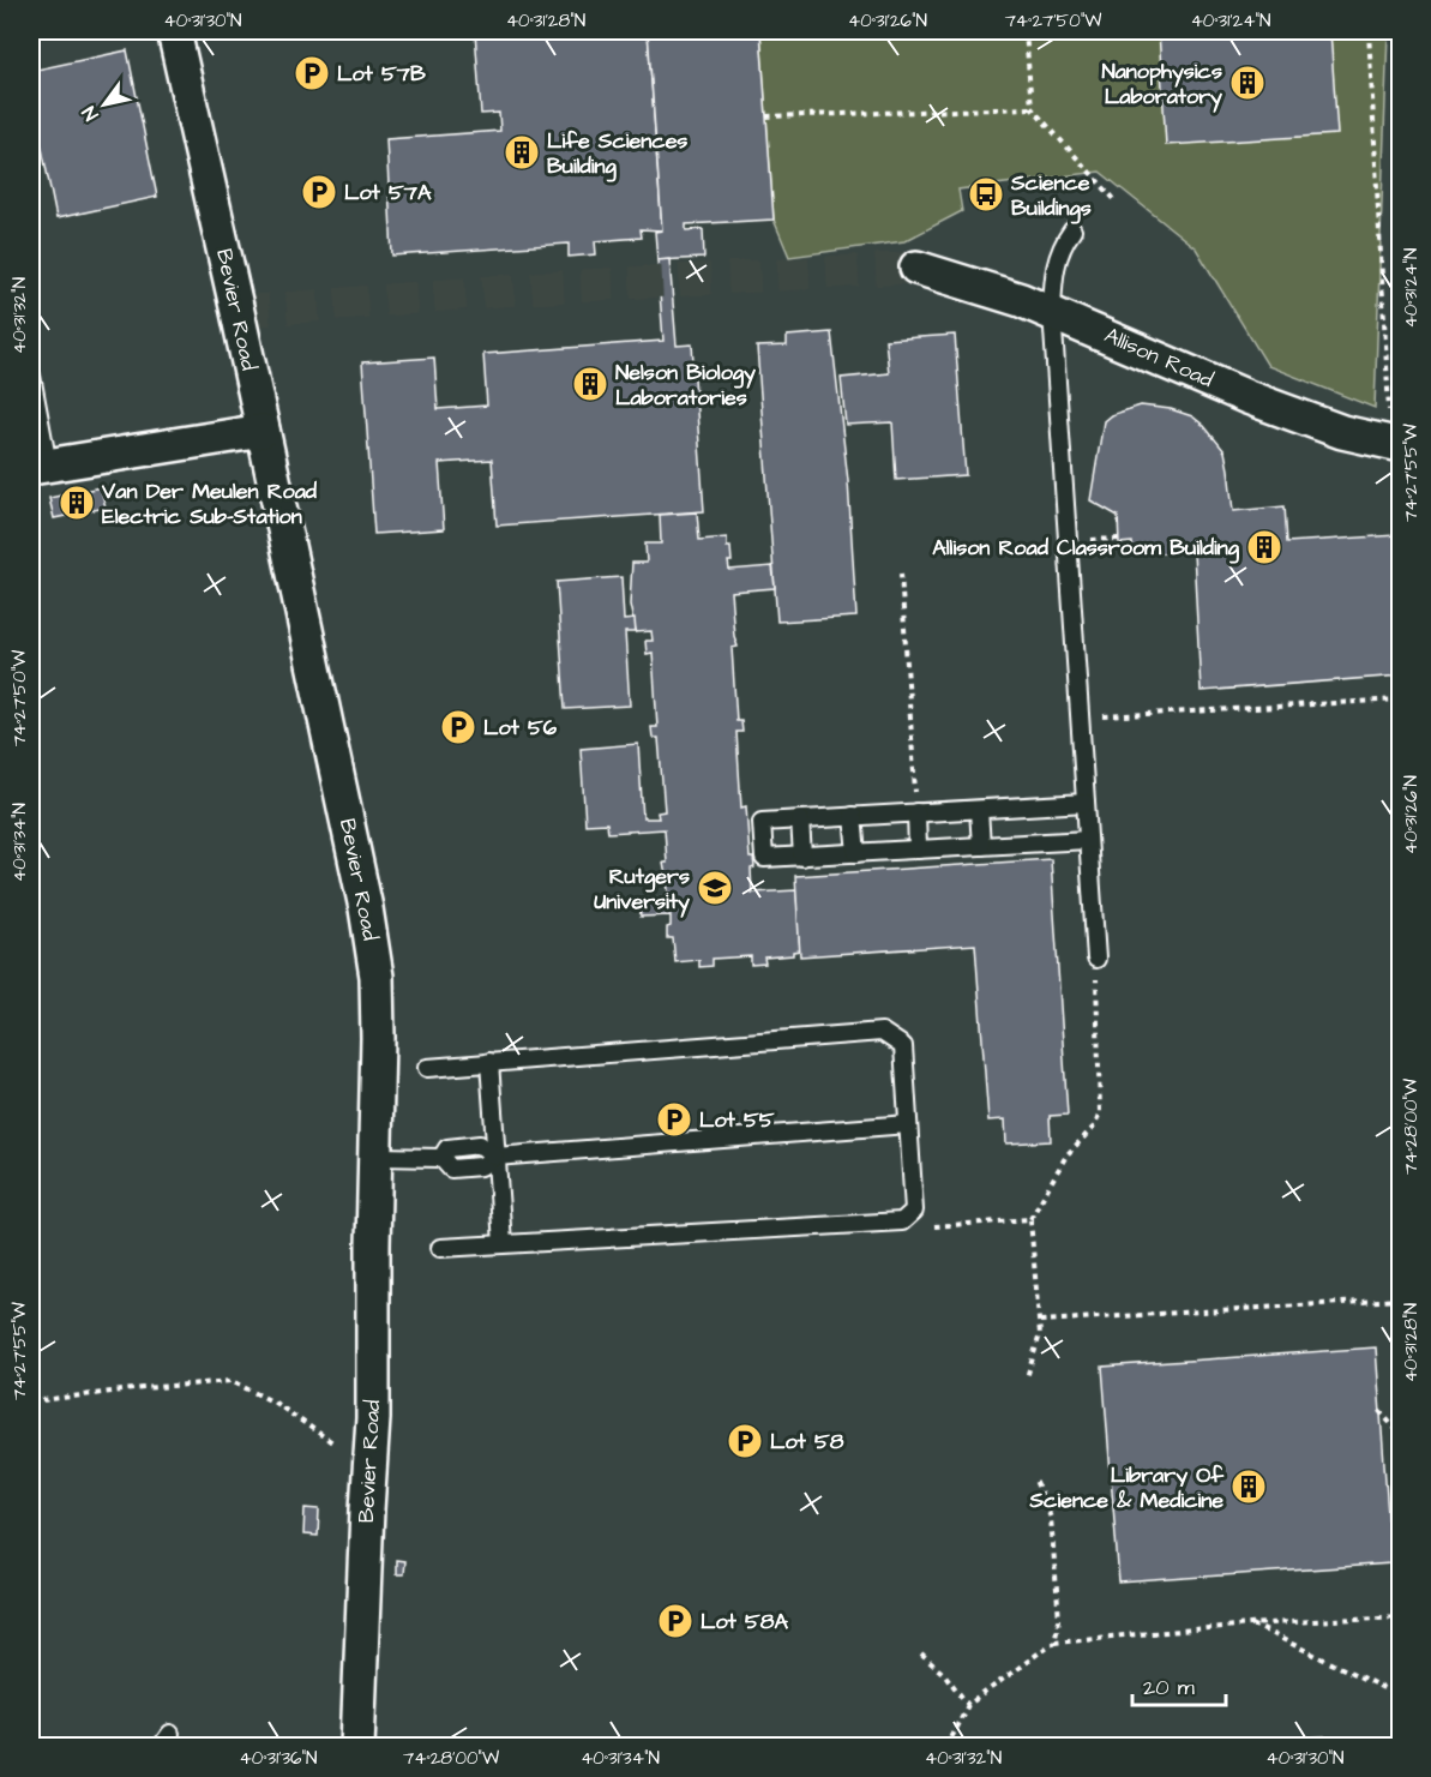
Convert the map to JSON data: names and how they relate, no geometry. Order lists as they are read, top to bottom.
{
  "streets": {
    "street": ["Bevier Road", "Allison Road"]
  },
  "places": {
    "parking": [
      "Lot 57B",
      "Lot 57A",
      "Lot 56",
      "Lot 55",
      "Lot 58",
      "Lot 58A"
    ],
    "building": [
      "Nanophysics Laboratory",
      "Life Sciences Building",
      "Nelson Biology Laboratories",
      "Van Der Meulen Road Electric Sub-Station",
      "Allison Road Classroom Building",
      "Library Of Science & Medicine"
    ],
    "bus stop": ["Science Buildings"],
    "school or university": ["Rutgers University"]
  },
  "scale_bar": "20 m",
  "north": "bottom left",
  "coordinates": [
    "40°31'30\"N",
    "40°31'28\"N",
    "40°31'26\"N",
    "74°27'50\"W",
    "40°31'24\"N",
    "40°31'32\"N",
    "74°27'55\"W",
    "40°31'34\"N",
    "74°28'00\"W",
    "40°31'36\"N"
  ]
}
